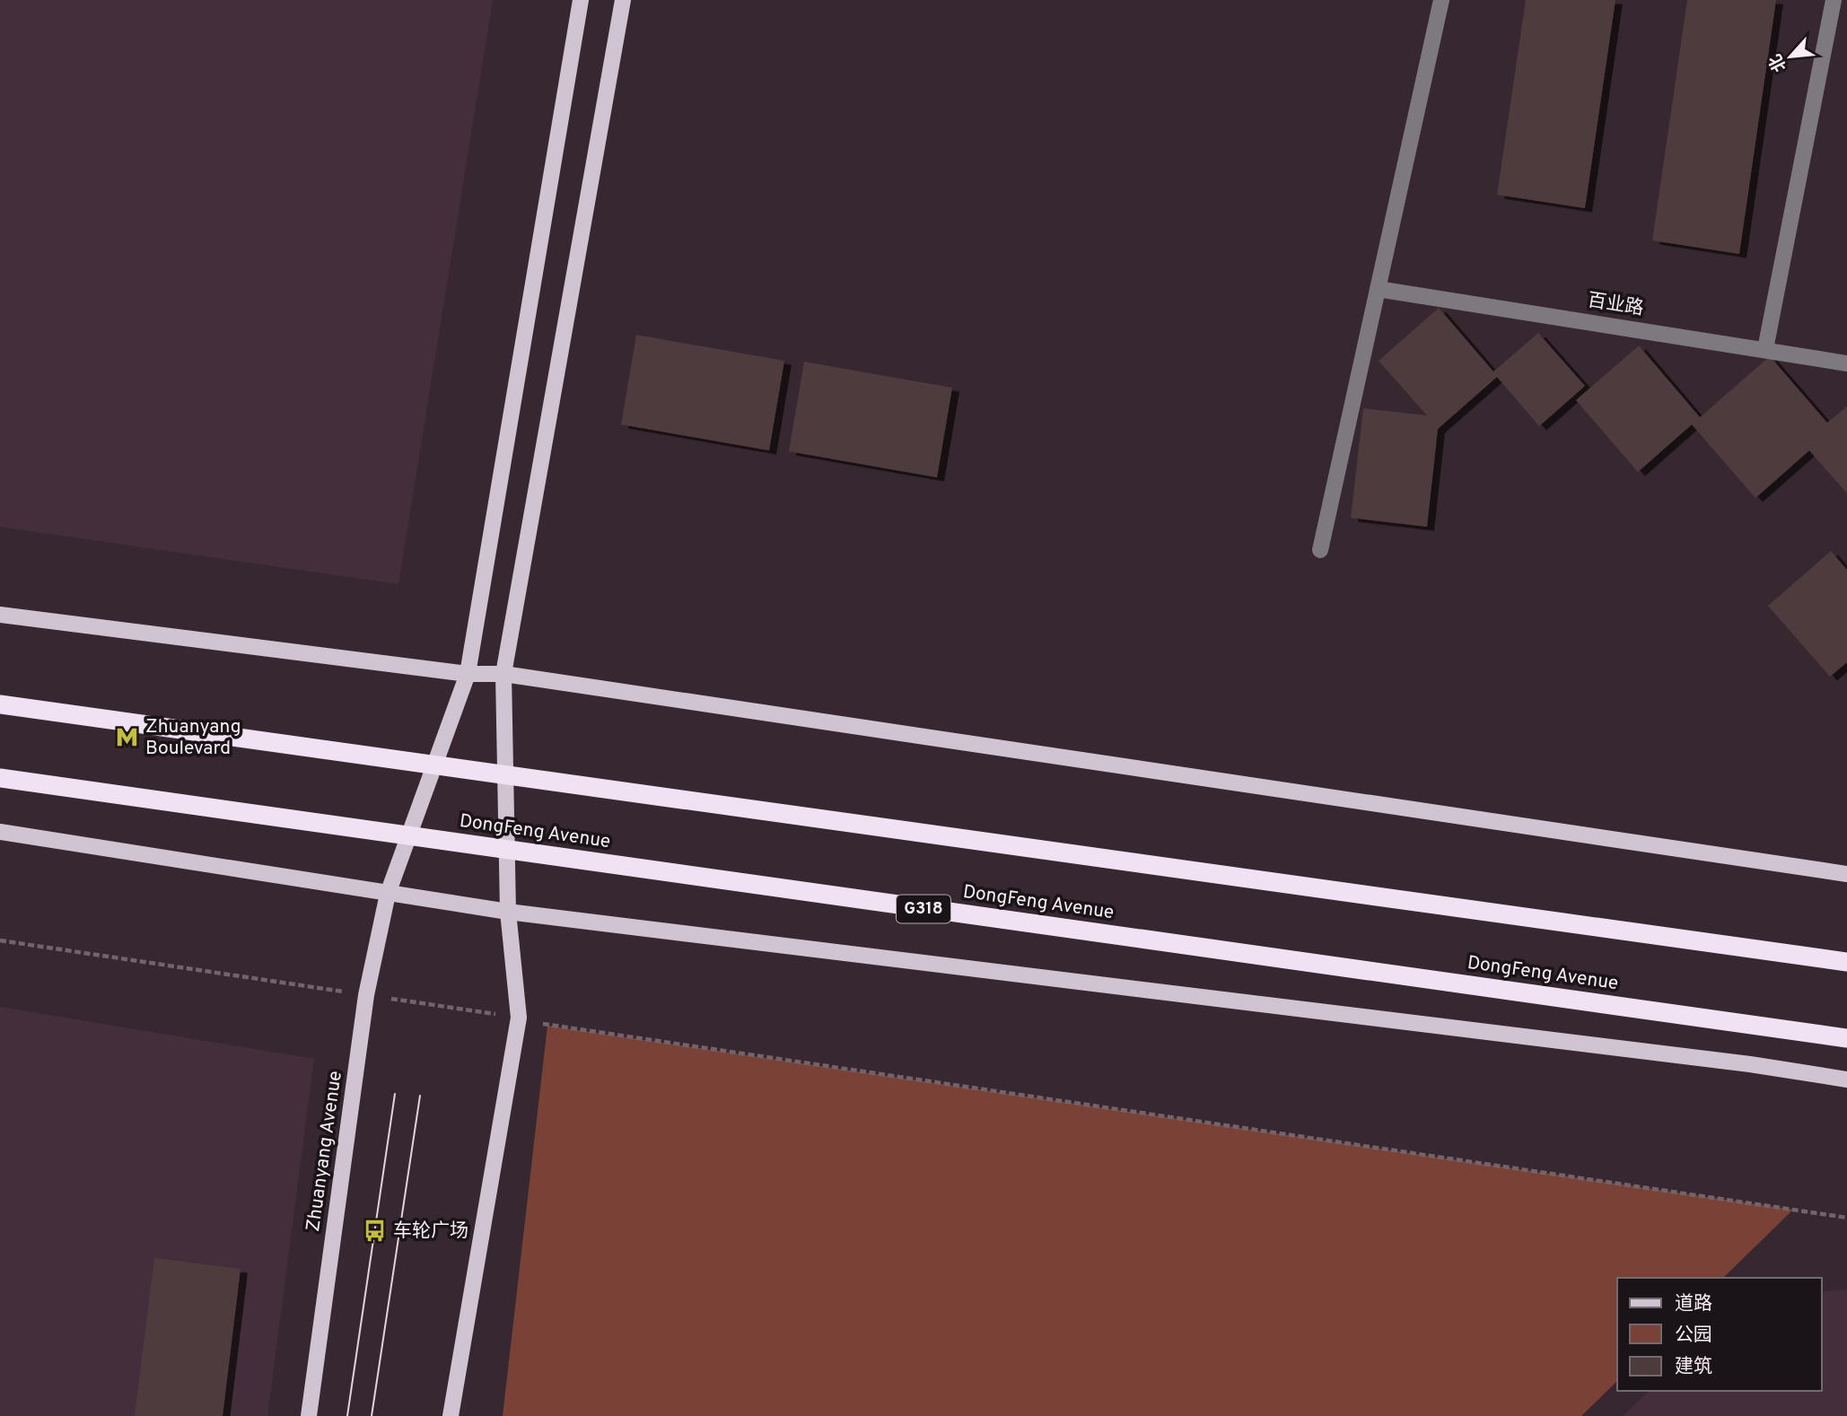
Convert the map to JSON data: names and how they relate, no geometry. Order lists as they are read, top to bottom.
{
  "streets": {
    "highway": ["DongFeng Avenue", "G318"],
    "main road": ["Zhuanyang Avenue"],
    "street": ["百业路"]
  },
  "places": {
    "metro station": ["Zhuanyang Boulevard"],
    "bus stop": ["车轮广场"]
  },
  "legend": ["道路", "公园", "建筑"],
  "north": "bottom left"
}
